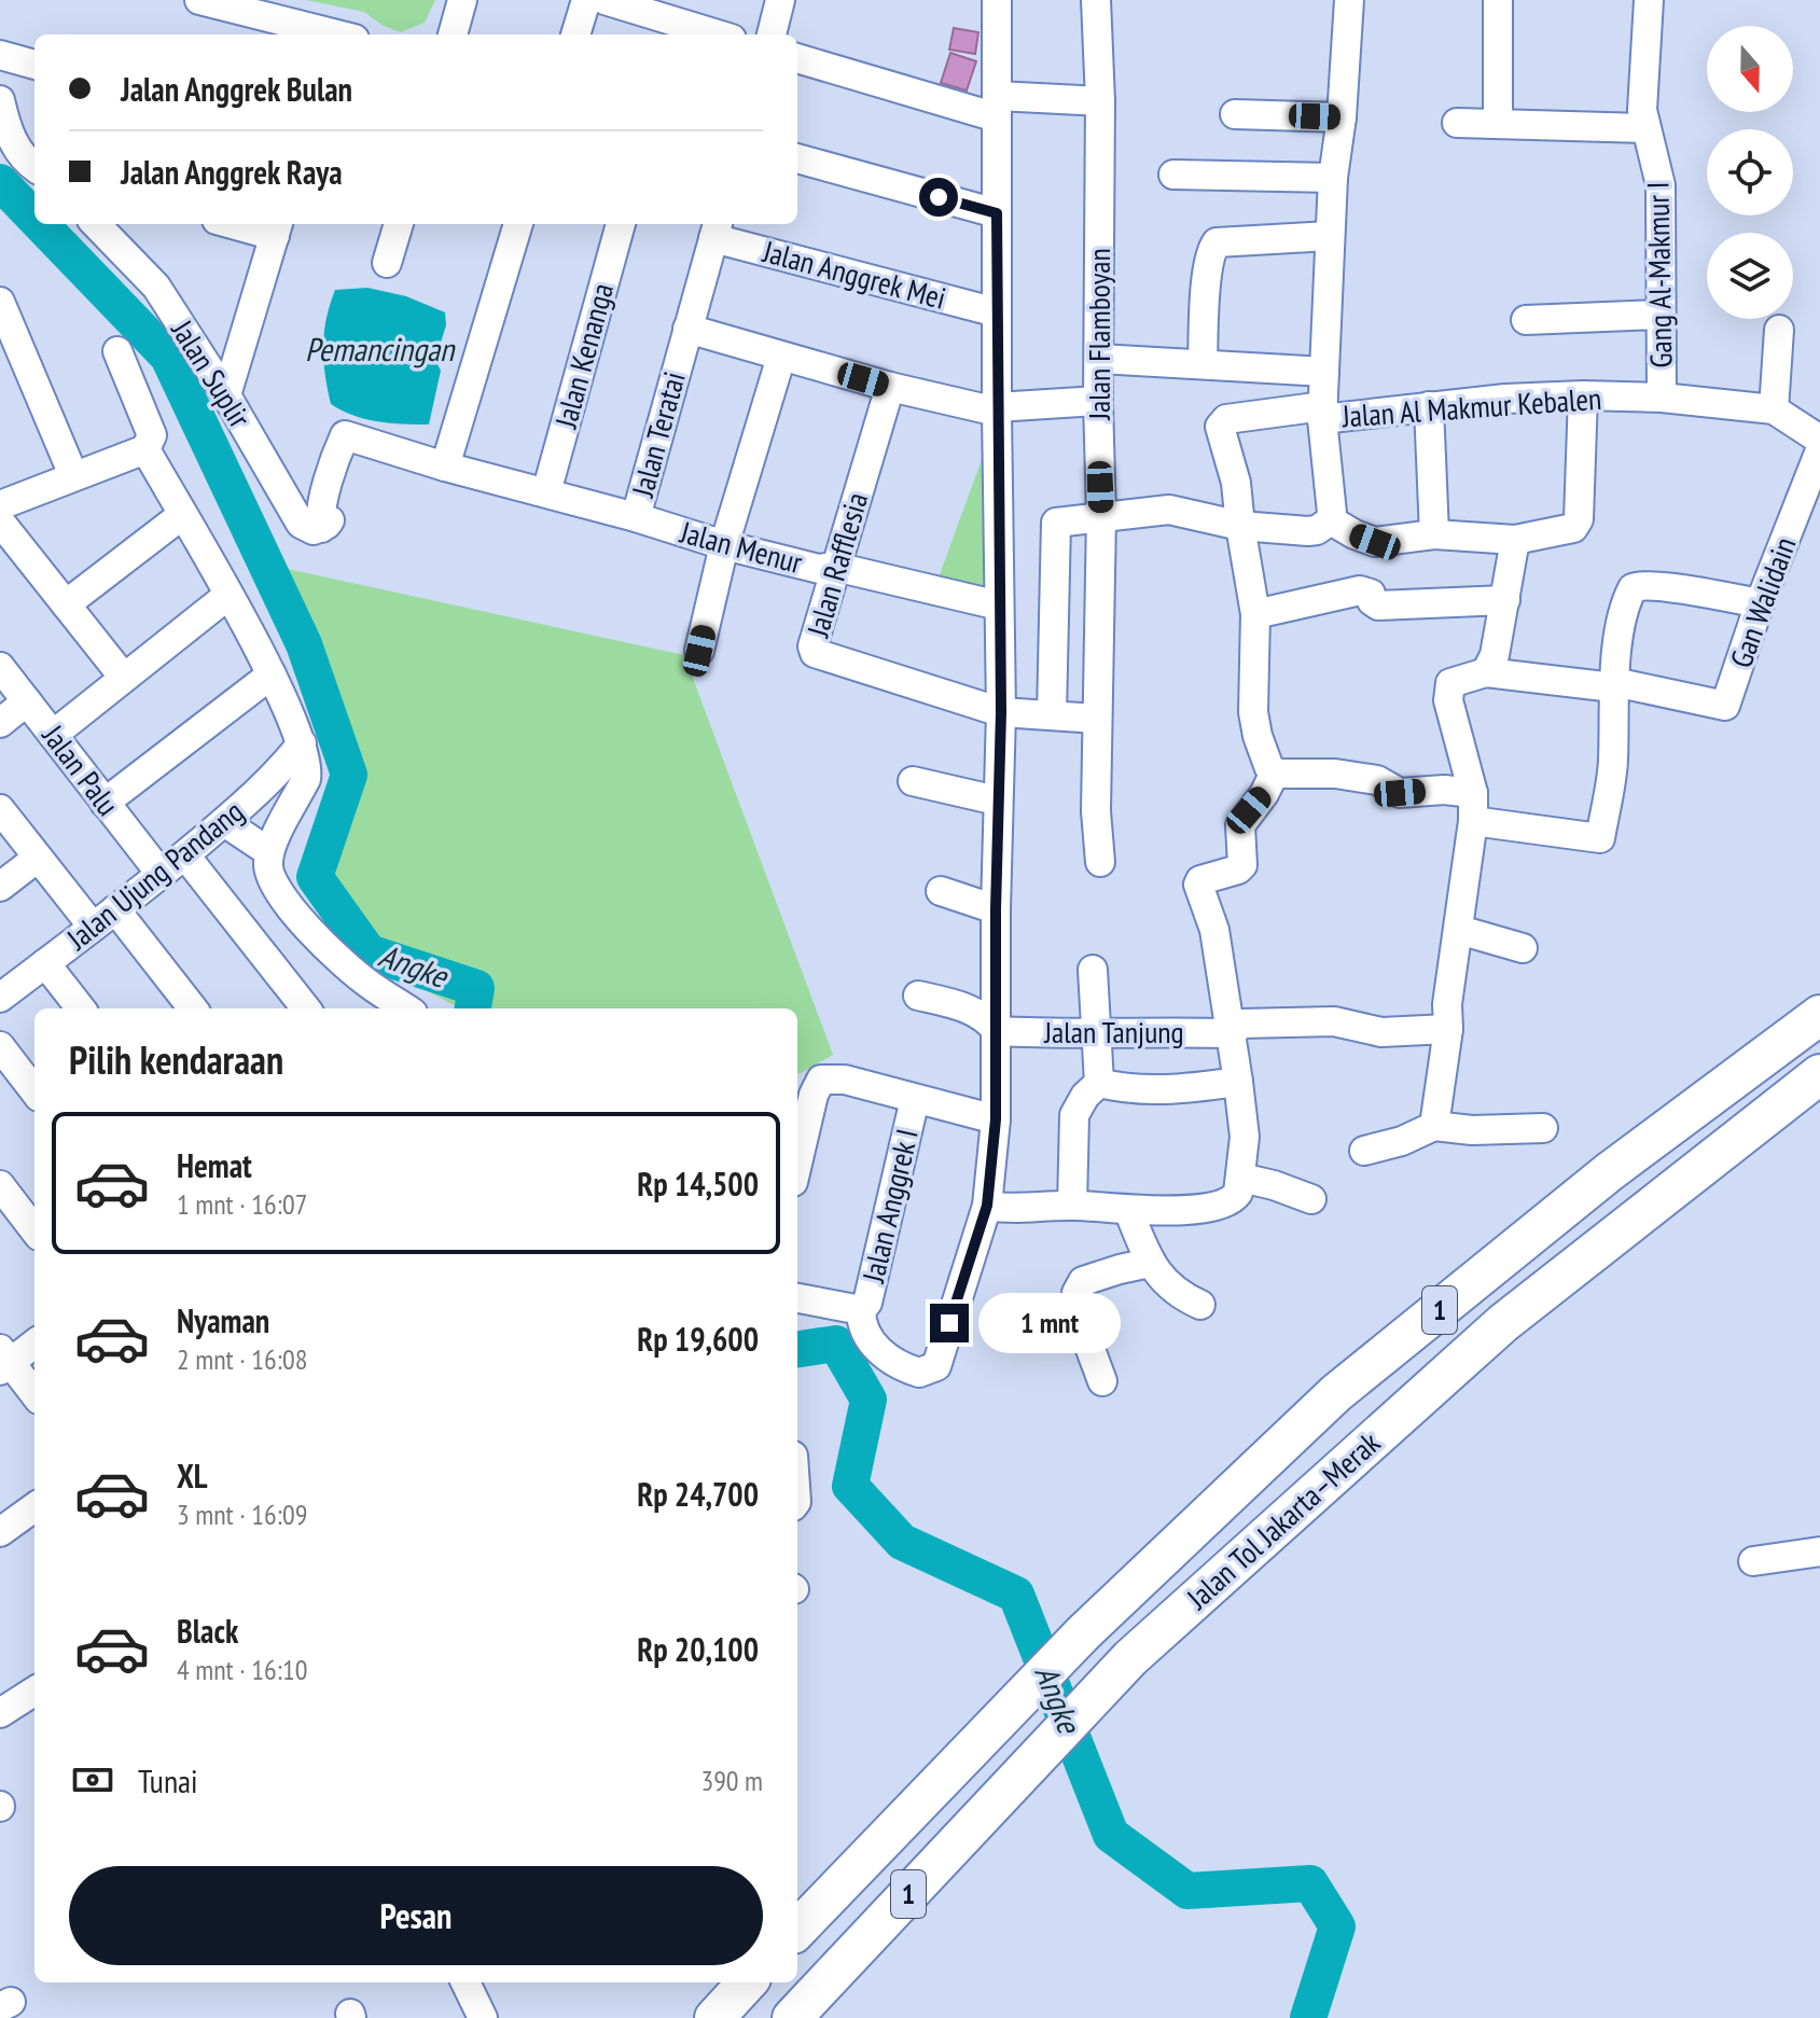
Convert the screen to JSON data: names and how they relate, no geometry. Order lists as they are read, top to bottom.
{
  "streets": {
    "highway": ["1", "Jalan Tol Jakarta–Merak"],
    "street": [
      "Jalan Anggrek Mei",
      "Gang Al-Makmur I",
      "Jalan Flamboyan",
      "Jalan Kenanga",
      "Jalan Suplir",
      "Jalan Al Makmur Kebalen",
      "Jalan Teratai",
      "Jalan Menur",
      "Jalan Rafflesia",
      "Gan Walidain",
      "Jalan Palu",
      "Jalan Ujung Pandang",
      "Jalan Tanjung",
      "Jalan Anggrek I"
    ]
  },
  "crossings": [
    ["Jalan Anggrek Mei", "Jalan Teratai"],
    ["Gang Al-Makmur I", "Jalan Al Makmur Kebalen"],
    ["Jalan Kenanga", "Jalan Teratai"],
    ["Jalan Suplir", "Jalan Teratai"],
    ["Jalan Teratai", "Jalan Menur"],
    ["Jalan Menur", "Jalan Rafflesia"],
    ["Jalan Palu", "Jalan Ujung Pandang"]
  ],
  "water": ["Pemancingan", "Angke"],
  "north": "bottom",
  "page": {
    "banner": ["Jalan Anggrek Bulan", "Jalan Anggrek Raya"],
    "heading": "Pilih kendaraan",
    "list": [
      {
        "name": "Hemat",
        "note": "1 mnt · 16:07",
        "value": "Rp 14,500"
      },
      {
        "name": "Nyaman",
        "note": "2 mnt · 16:08",
        "value": "Rp 19,600"
      },
      {
        "name": "XL",
        "note": "3 mnt · 16:09",
        "value": "Rp 24,700"
      },
      {
        "name": "Black",
        "note": "4 mnt · 16:10",
        "value": "Rp 20,100"
      }
    ],
    "bubble": "1 mnt",
    "pay": ["Tunai", "390 m"],
    "buttons": "Pesan"
  }
}
